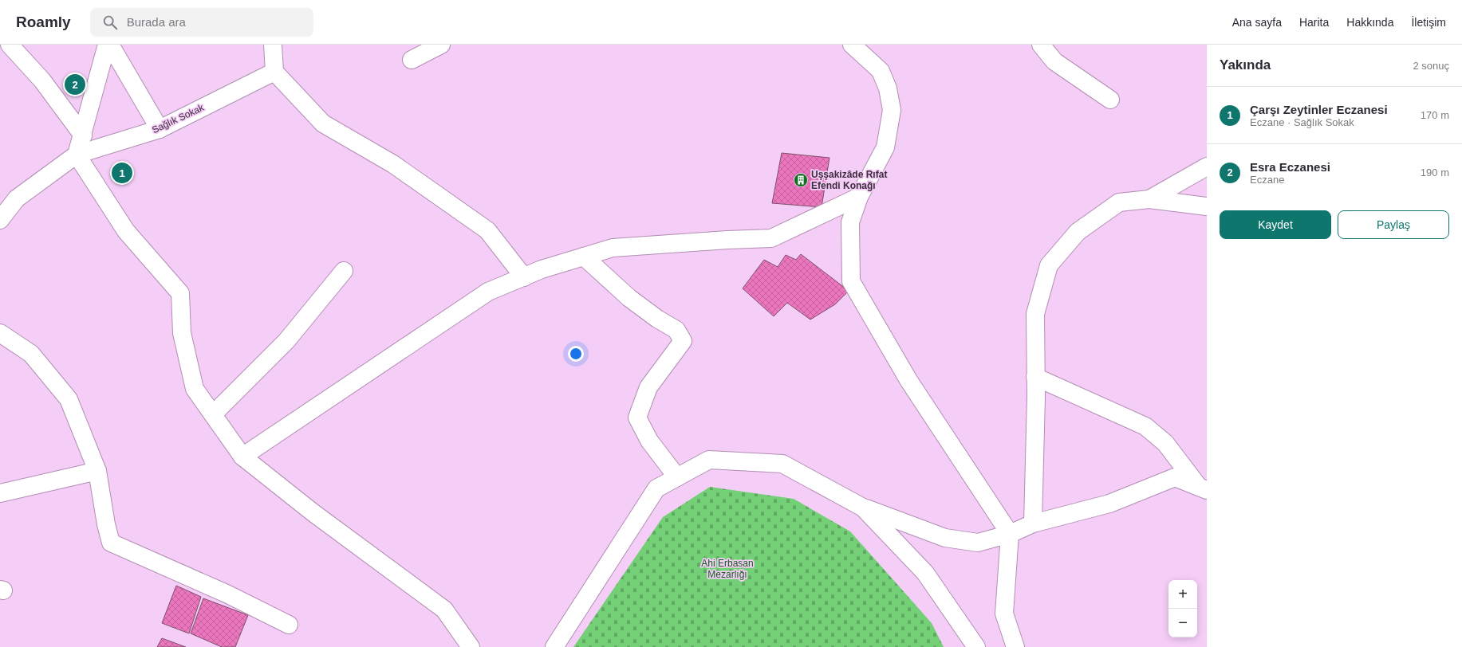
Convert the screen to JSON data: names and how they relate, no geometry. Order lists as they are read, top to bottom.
{
  "streets": {
    "street": ["Sağlık Sokak"]
  },
  "parks": ["Ahi Erbasan Mezarlığı"],
  "places": {
    "building": ["Uşşakizâde Rıfat Efendi Konağı"]
  },
  "page": {
    "header": "Roamly",
    "search": "Burada ara",
    "nav": [
      "Ana sayfa",
      "Harita",
      "Hakkında",
      "İletişim"
    ],
    "heading": ["Yakında", "2 sonuç"],
    "pins": ["2", "1"],
    "list": [
      {
        "mark": "1",
        "name": "Çarşı Zeytinler Eczanesi",
        "note": "Eczane · Sağlık Sokak",
        "value": "170 m"
      },
      {
        "mark": "2",
        "name": "Esra Eczanesi",
        "note": "Eczane",
        "value": "190 m"
      }
    ],
    "buttons": ["Kaydet", "Paylaş"],
    "map_buttons": ["+", "−"]
  }
}
